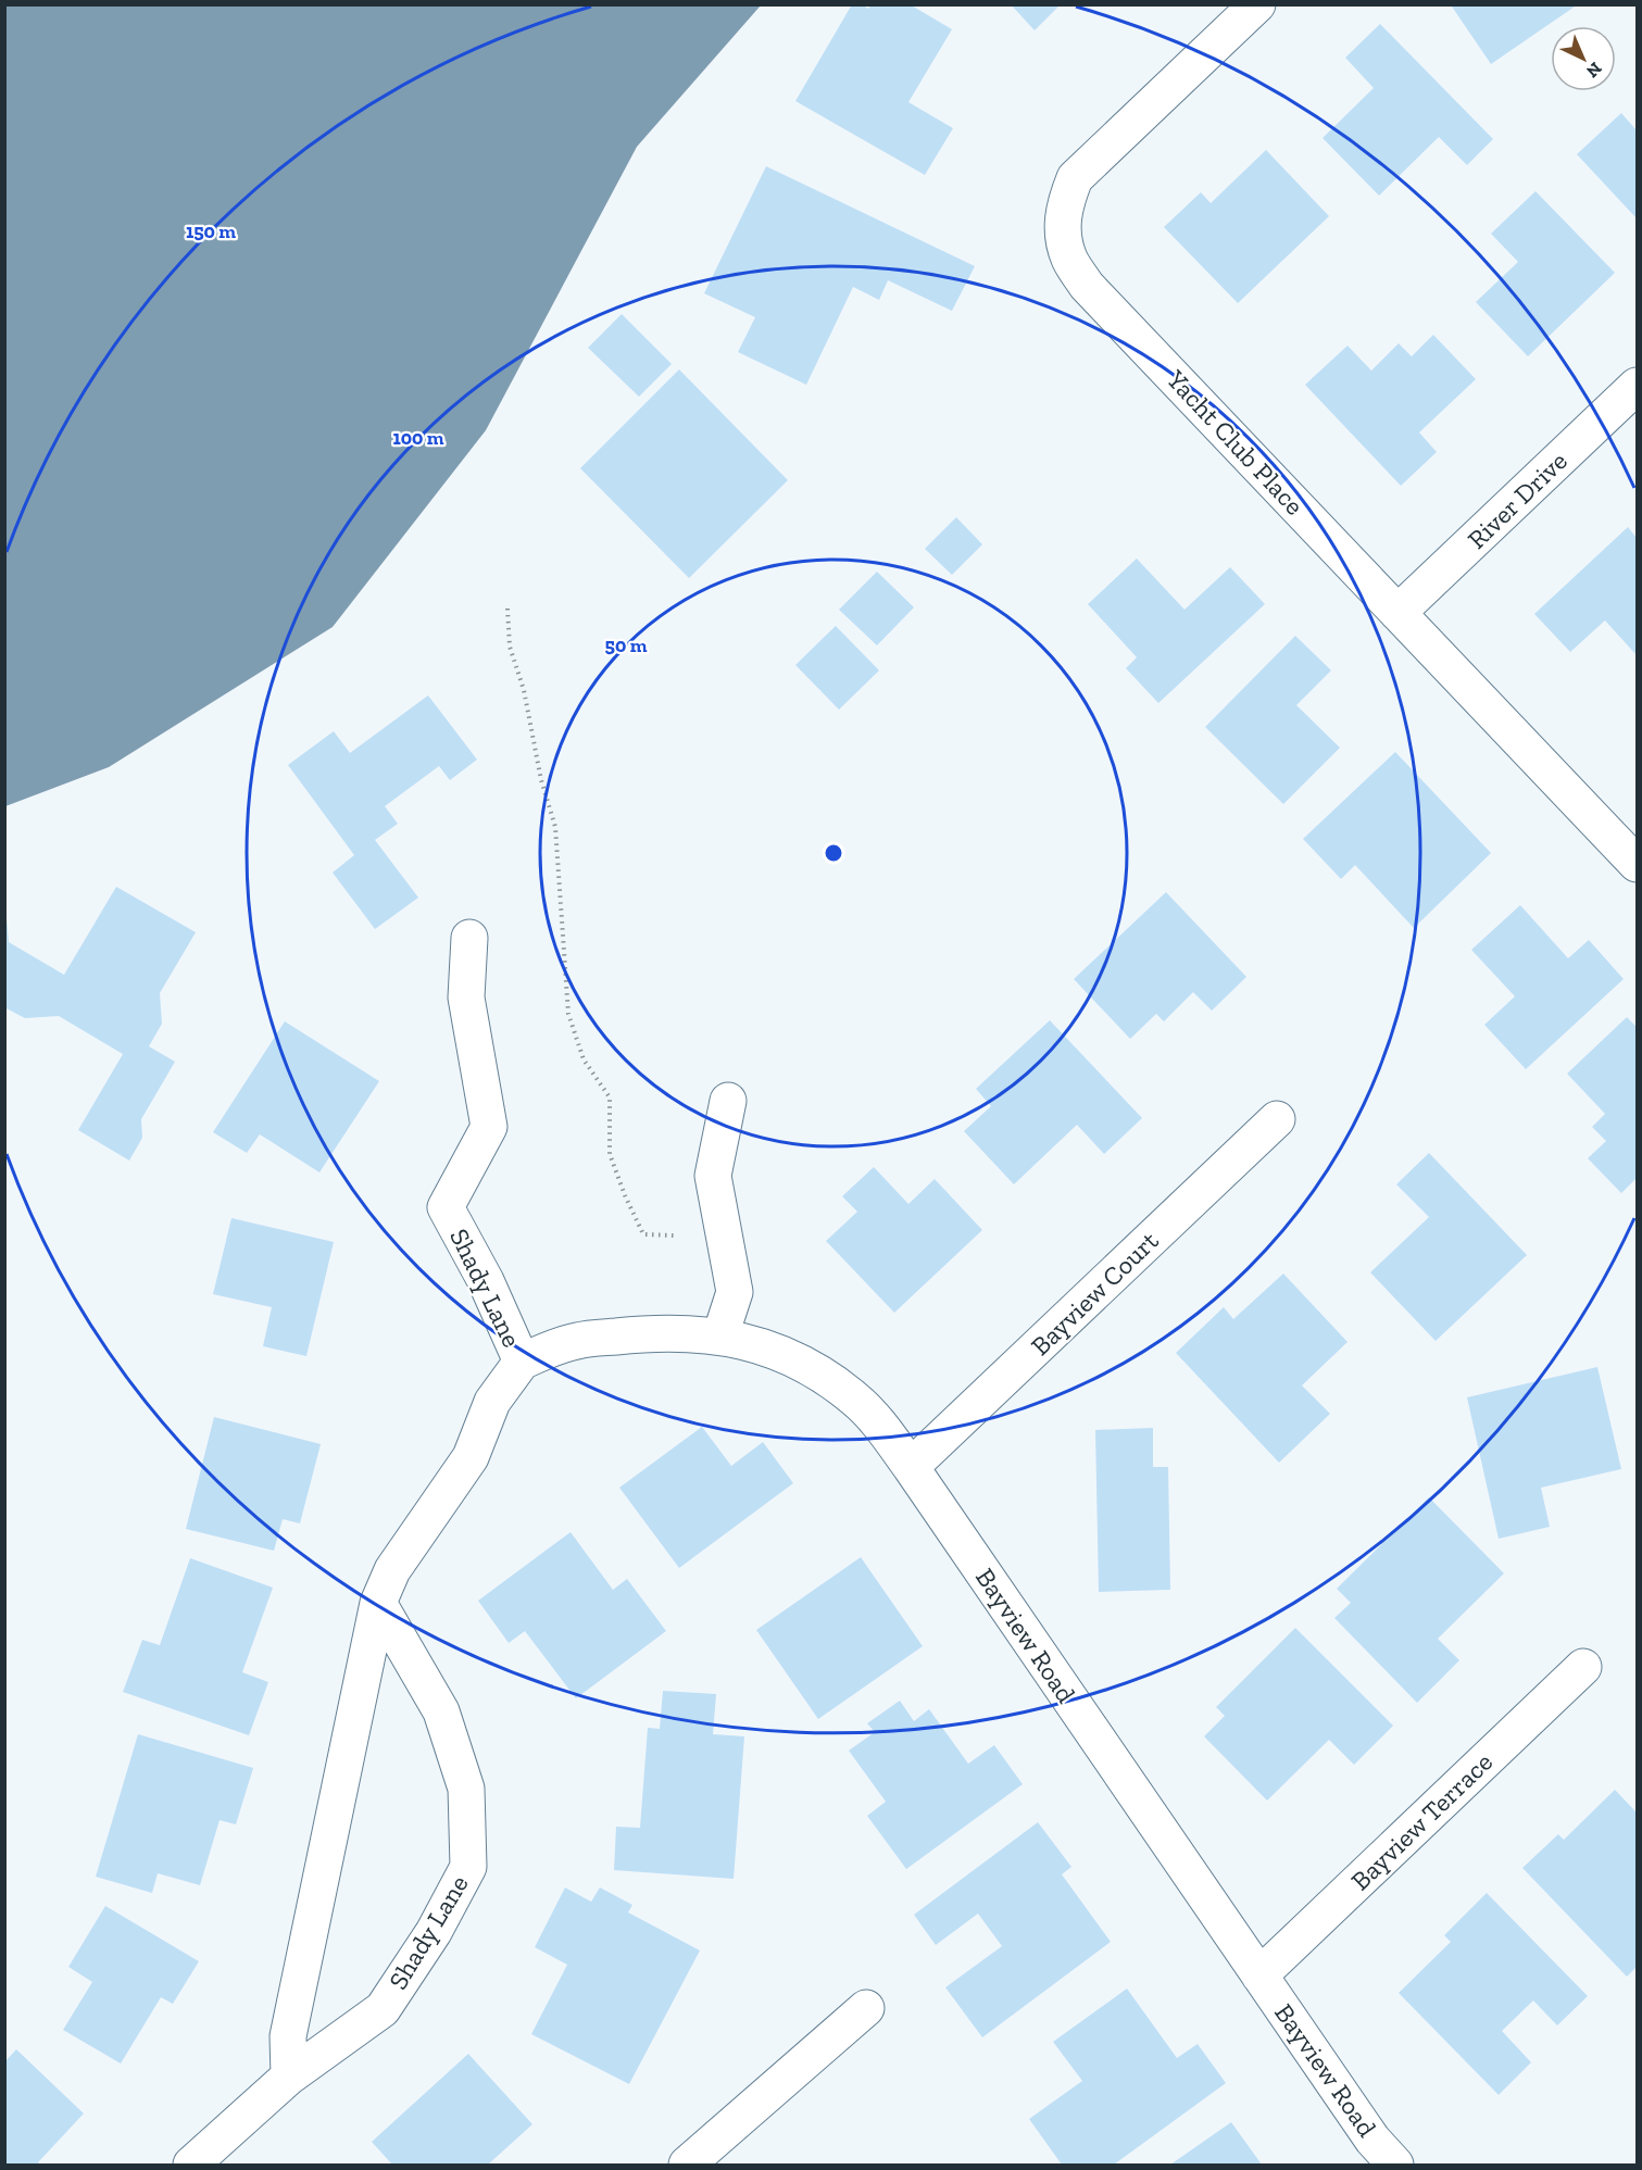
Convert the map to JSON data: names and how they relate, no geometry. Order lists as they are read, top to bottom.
{
  "streets": {
    "street": [
      "Yacht Club Place",
      "River Drive",
      "Shady Lane",
      "Bayview Court",
      "Bayview Road",
      "Bayview Terrace"
    ]
  },
  "crossings": [
    ["Yacht Club Place", "River Drive"],
    ["Shady Lane", "Bayview Road"],
    ["Bayview Court", "Bayview Road"],
    ["Bayview Road", "Bayview Terrace"]
  ],
  "north": "bottom right",
  "rings": ["150 m", "100 m", "50 m"]
}
